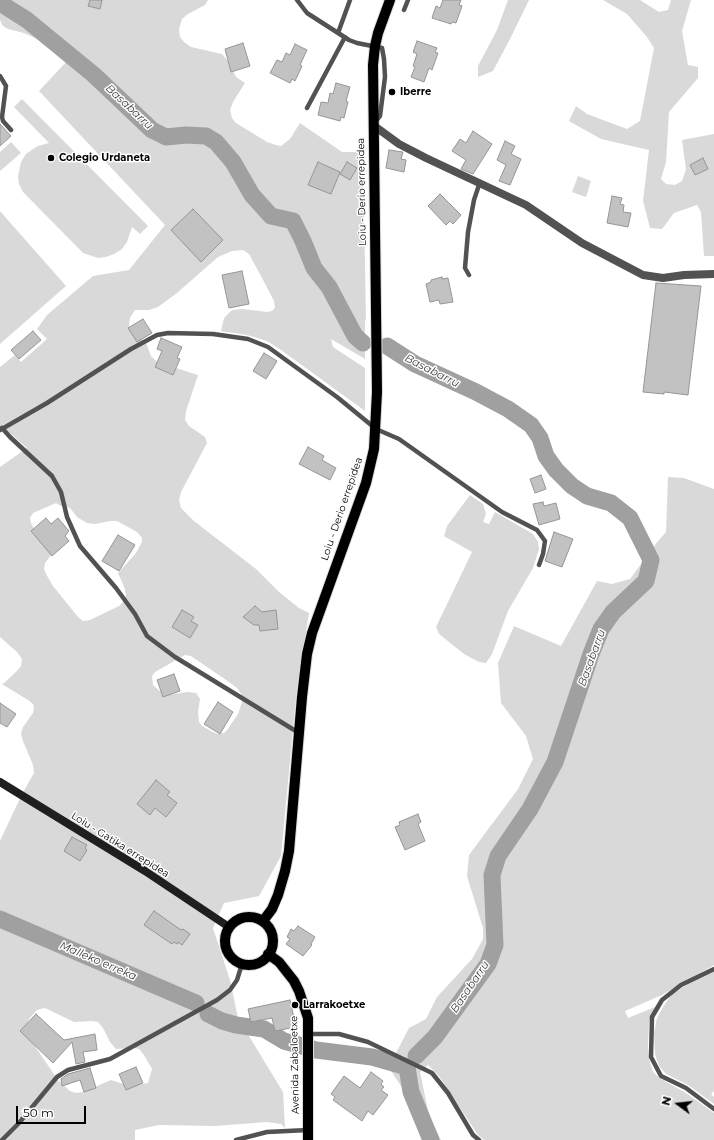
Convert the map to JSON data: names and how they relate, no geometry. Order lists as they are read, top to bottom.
{
  "streets": {
    "main road": ["Loiu - Derio errepidea", "Avenida Zabaloetxe"],
    "street": ["Loiu - Gatika errepidea"]
  },
  "crossings": [
    ["Loiu - Derio errepidea", "Loiu - Gatika errepidea"],
    ["Loiu - Derio errepidea", "Avenida Zabaloetxe"],
    ["Loiu - Gatika errepidea", "Avenida Zabaloetxe"]
  ],
  "water": ["Basabarru", "Malleko erreka"],
  "places": ["Iberre", "Colegio Urdaneta", "Larrakoetxe"],
  "scale_bar": "50 m",
  "north": "left"
}
